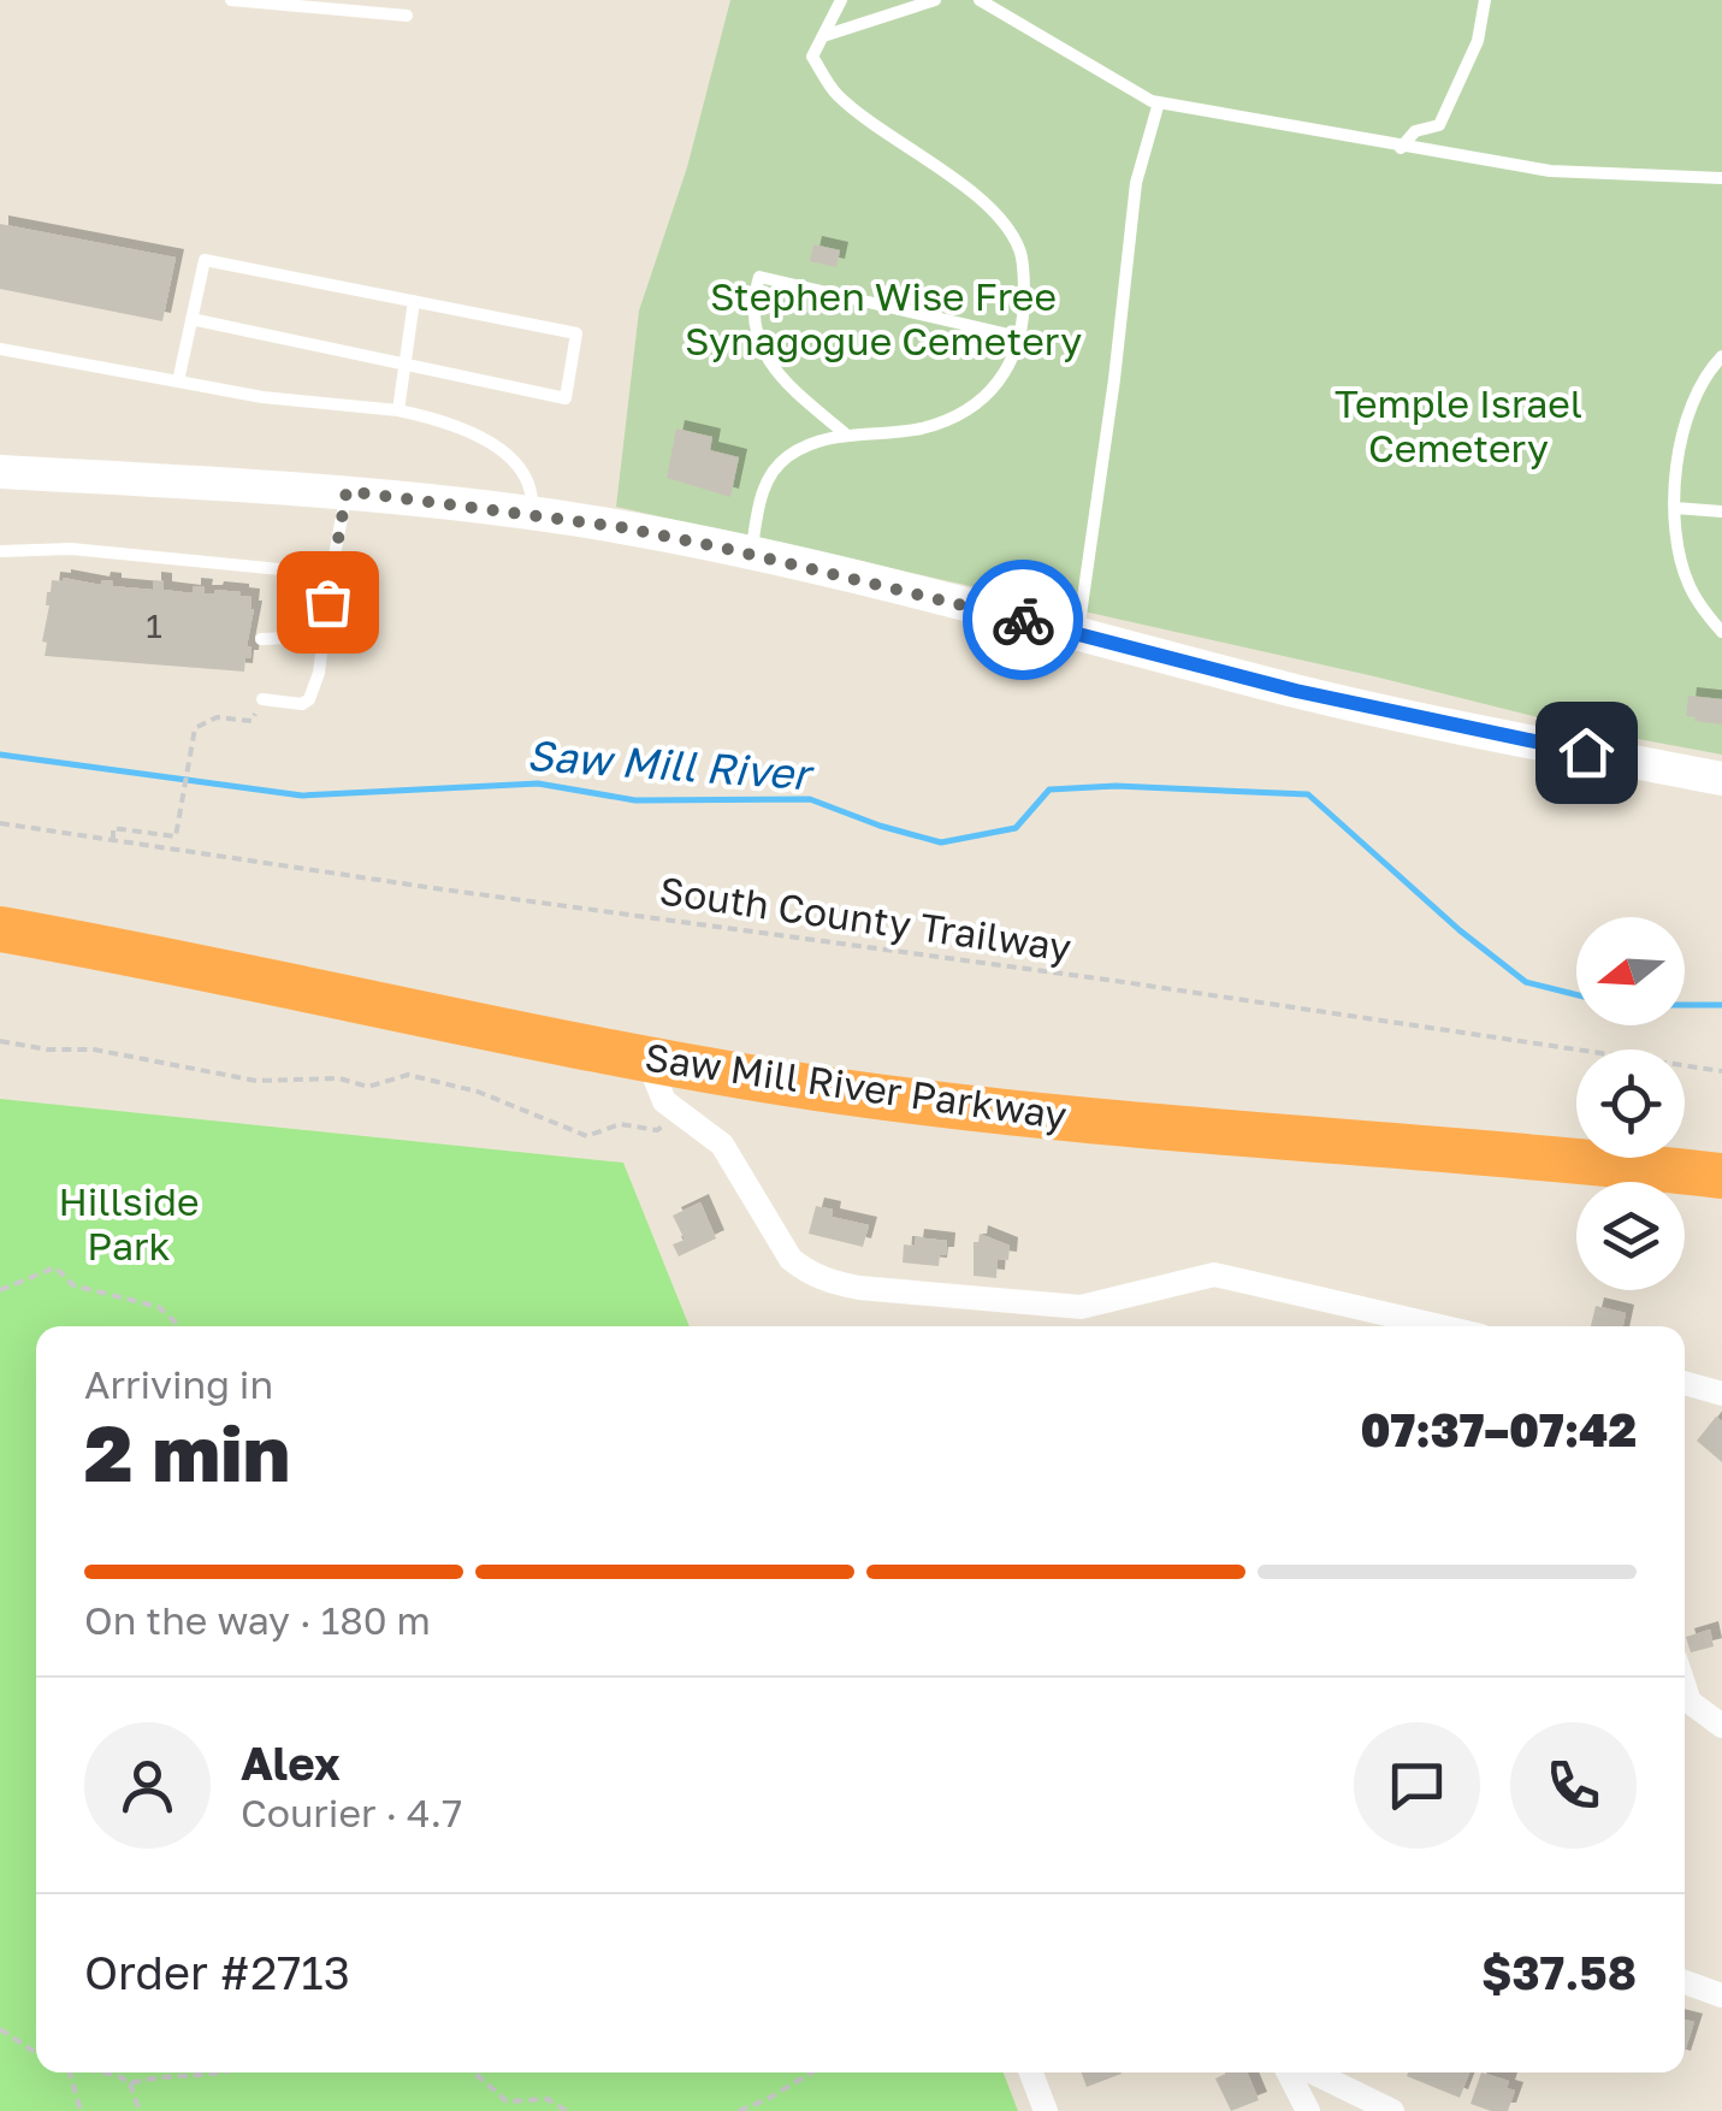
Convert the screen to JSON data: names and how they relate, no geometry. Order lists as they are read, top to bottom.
{
  "streets": {
    "highway": ["Saw Mill River Parkway"],
    "path": ["South County Trailway"]
  },
  "water": ["Saw Mill River"],
  "parks": ["Stephen Wise Free Synagogue Cemetery", "Temple Israel Cemetery", "Hillside Park"],
  "house_numbers": ["1"],
  "north": "left",
  "page": {
    "heading": ["2 min", "Arriving in", "07:37–07:42"],
    "panel": [
      "Alex",
      "Courier · 4.7",
      "Order #2713",
      "$37.58"
    ],
    "bar": "On the way · 180 m"
  }
}
